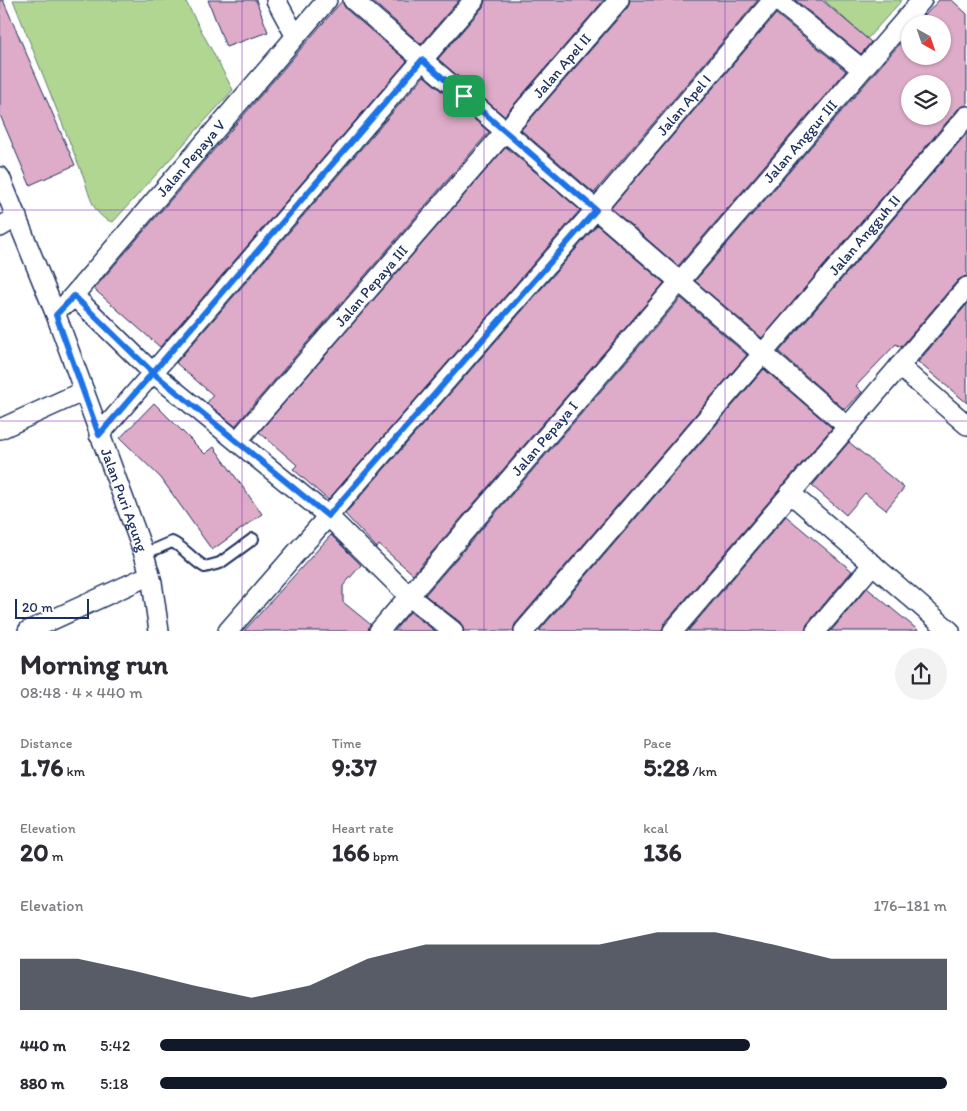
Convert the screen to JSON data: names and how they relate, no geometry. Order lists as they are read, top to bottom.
{
  "streets": {
    "street": [
      "Jalan Apel II",
      "Jalan Apel I",
      "Jalan Anggur III",
      "Jalan Pepaya V",
      "Jalan Angguh II",
      "Jalan Pepaya III",
      "Jalan Pepaya I",
      "Jalan Puri Agung"
    ]
  },
  "crossings": [
    ["Jalan Apel II", "Jalan Pepaya III"],
    ["Jalan Anggur III", "Jalan Pepaya I"],
    ["Jalan Pepaya V", "Jalan Puri Agung"]
  ],
  "scale_bar": "20 m",
  "north": "bottom right",
  "page": {
    "scale": "20 m",
    "heading": ["Morning run", "08:48 · 4 × 440 m"],
    "stats": [
      ["Distance", "1.76 km"],
      ["Time", "9:37"],
      ["Pace", "5:28 /km"],
      ["Elevation", "20 m"],
      ["Heart rate", "166 bpm"],
      ["kcal", "136"]
    ],
    "chart": ["Elevation", "176–181 m"],
    "list": [
      {
        "name": "440 m",
        "note": "5:42"
      },
      {
        "name": "880 m",
        "note": "5:18"
      }
    ]
  }
}
